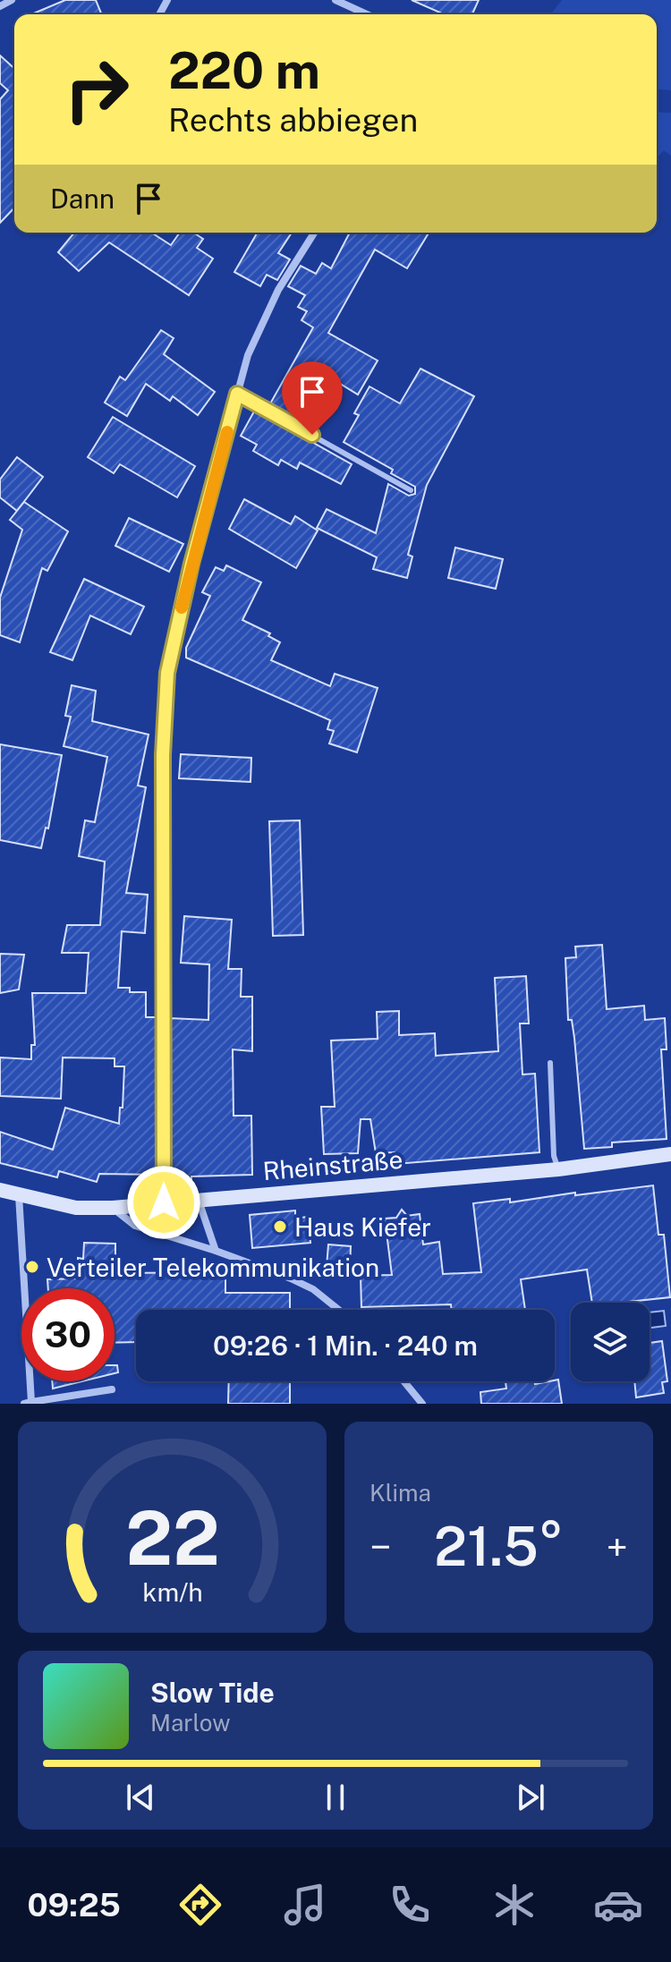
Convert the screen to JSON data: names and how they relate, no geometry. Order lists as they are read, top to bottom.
{
  "streets": {
    "main road": ["Rheinstraße"]
  },
  "places": ["Haus Kiefer", "Verteiler Telekommunikation"],
  "page": {
    "turn": ["220 m", "Rechts abbiegen"],
    "then": "Dann",
    "limit": "30",
    "trip": "09:26 · 1 Min. · 240 m",
    "tile": "Klima",
    "heat": ["−", "21.5°", "+"],
    "song": ["Slow Tide", "Marlow"],
    "tabs": "09:25",
    "gauge": ["22", "km/h"]
  }
}
